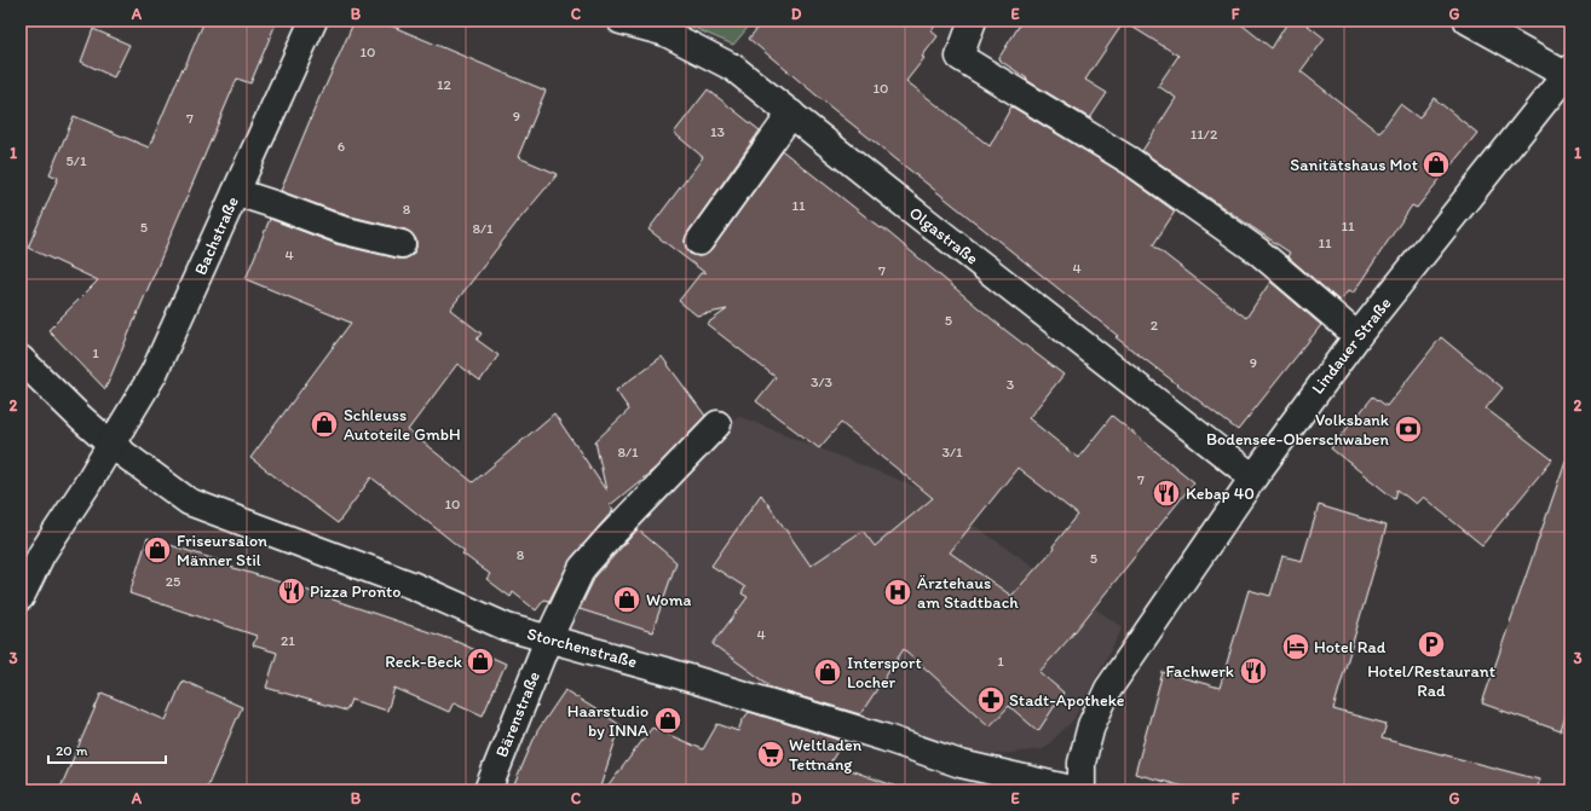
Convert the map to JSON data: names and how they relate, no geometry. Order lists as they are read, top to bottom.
{
  "streets": {
    "street": [
      "Bachstraße",
      "Olgastraße",
      "Lindauer Straße",
      "Storchenstraße",
      "Bärenstraße"
    ]
  },
  "crossings": [
    ["Bachstraße", "Storchenstraße"],
    ["Olgastraße", "Lindauer Straße"],
    ["Storchenstraße", "Bärenstraße"]
  ],
  "places": {
    "shop": [
      "Sanitätshaus Mot",
      "Schleuss Autoteile GmbH",
      "Friseursalon Männer Stil",
      "Woma",
      "Reck-Beck",
      "Intersport Locher",
      "Haarstudio by INNA"
    ],
    "bank": ["Volksbank Bodensee-Oberschwaben"],
    "restaurant": ["Kebap 40", "Pizza Pronto", "Fachwerk"],
    "hospital": ["Ärztehaus am Stadtbach"],
    "parking": ["Hotel/Restaurant Rad"],
    "hotel": ["Hotel Rad"],
    "pharmacy": ["Stadt-Apotheke"],
    "supermarket": ["Weltladen Tettnang"]
  },
  "house_numbers": [
    "10",
    "12",
    "10",
    "9",
    "7",
    "13",
    "11/2",
    "6",
    "5/1",
    "11",
    "8",
    "11",
    "5",
    "8/1",
    "11",
    "4",
    "4",
    "7",
    "5",
    "2",
    "1",
    "9",
    "3/3",
    "3",
    "8/1",
    "3/1",
    "7",
    "10",
    "8",
    "5",
    "25",
    "4",
    "21",
    "1"
  ],
  "scale_bar": "20 m",
  "grid": {
    "columns": [
      "A",
      "B",
      "C",
      "D",
      "E",
      "F",
      "G"
    ],
    "rows": ["1", "2", "3"]
  }
}
